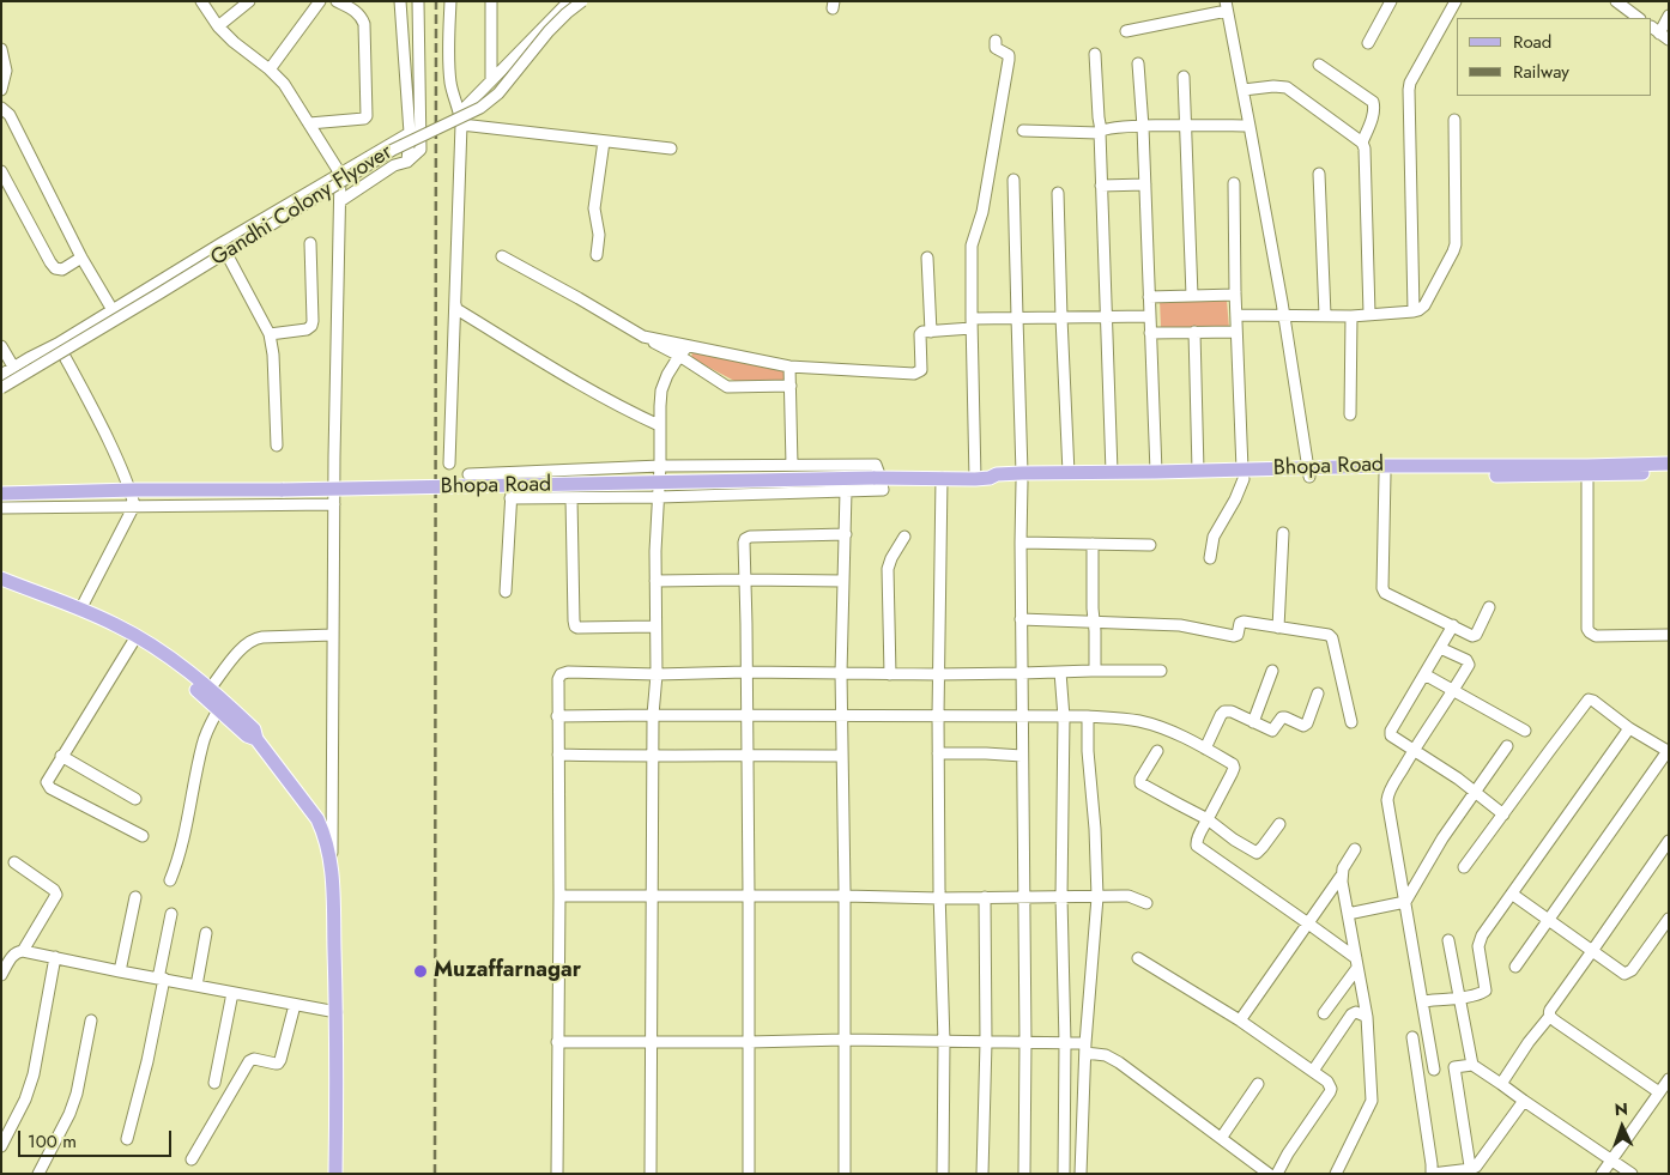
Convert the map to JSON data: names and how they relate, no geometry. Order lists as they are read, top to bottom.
{
  "streets": {
    "main road": ["Bhopa Road"],
    "street": ["Gandhi Colony Flyover"]
  },
  "places": ["Muzaffarnagar"],
  "legend": ["Road", "Railway"],
  "scale_bar": "100 m",
  "north": "top"
}
